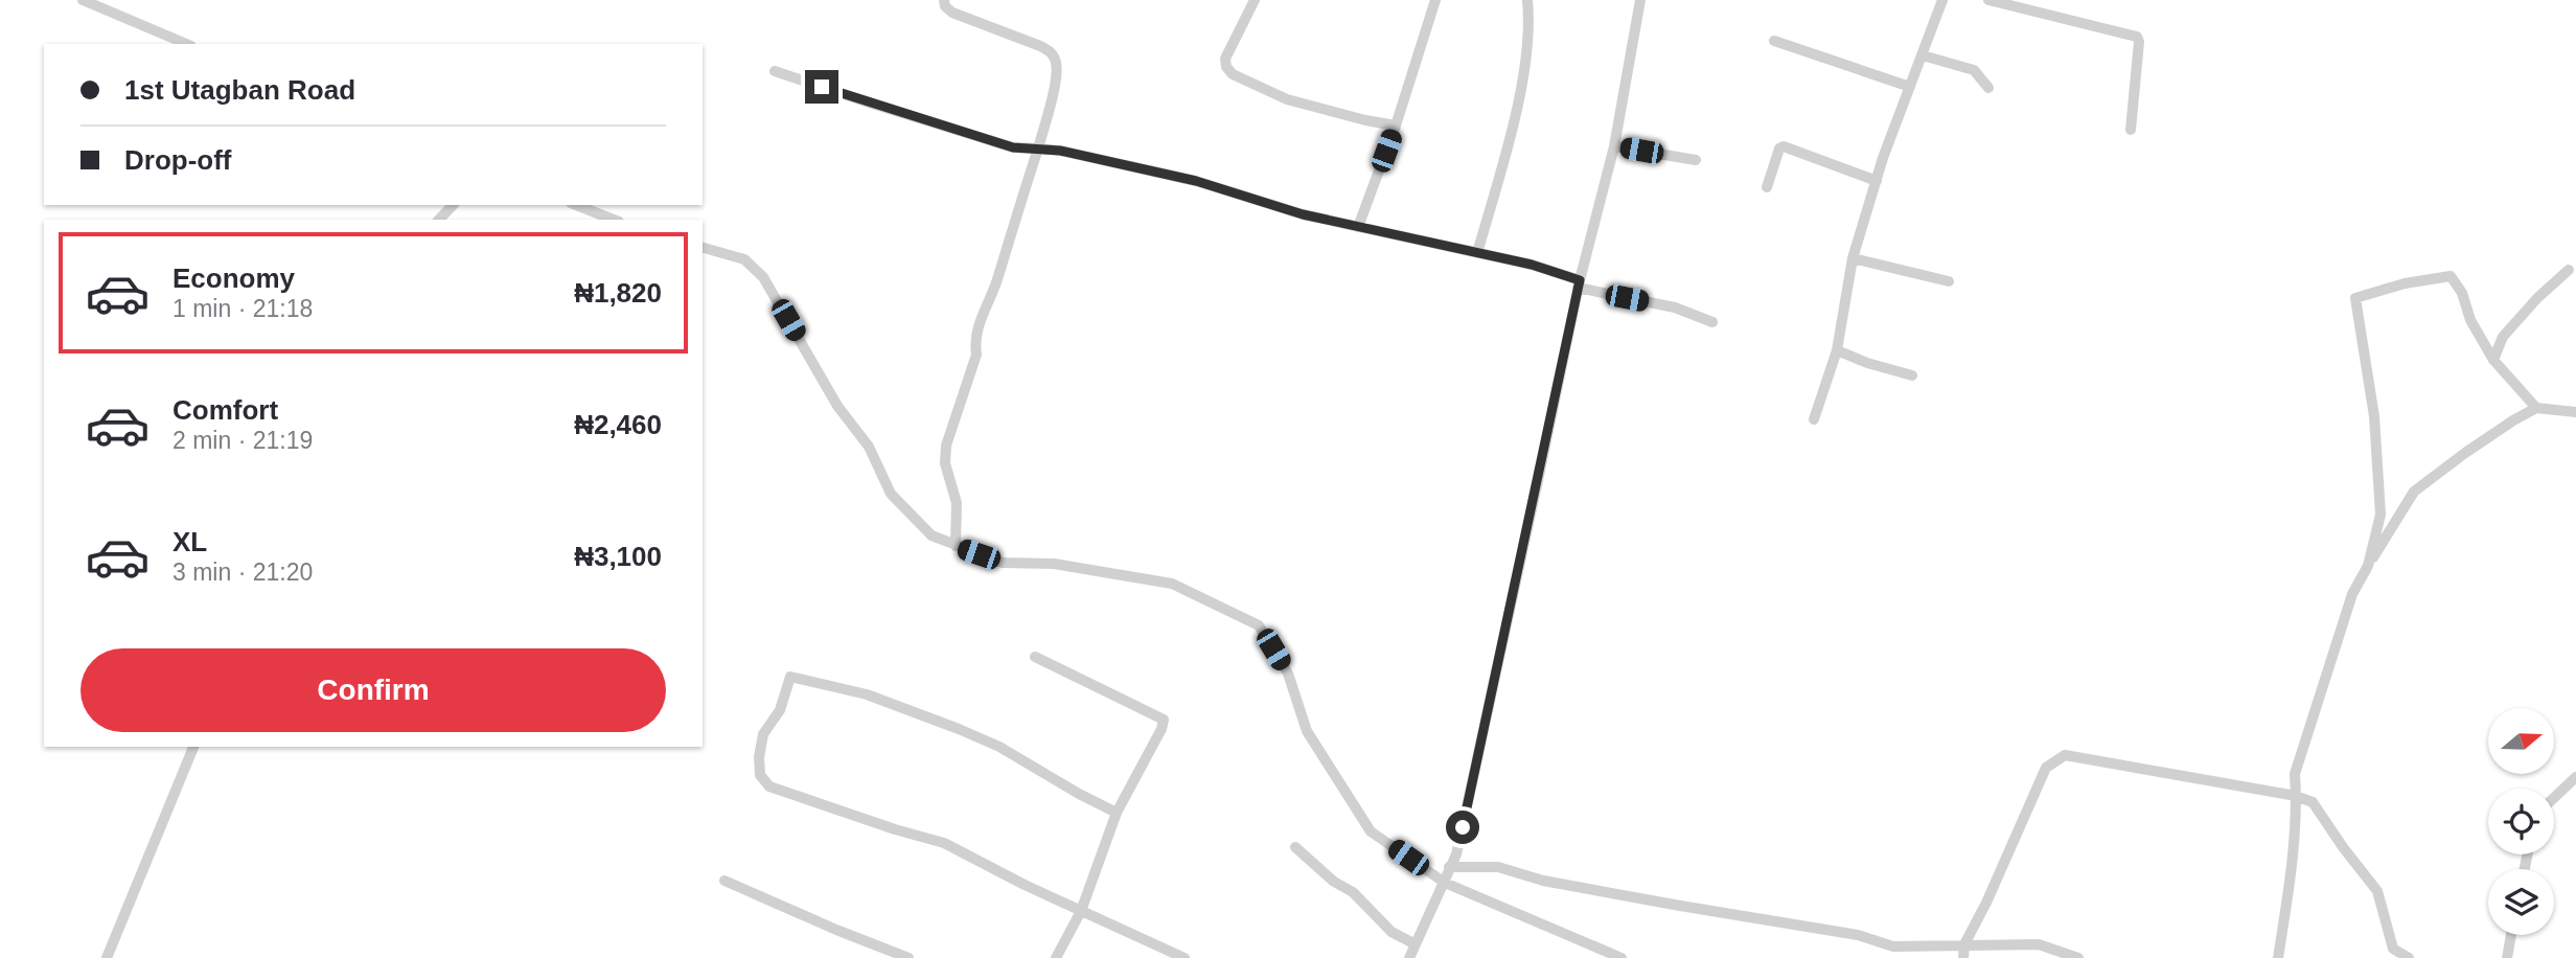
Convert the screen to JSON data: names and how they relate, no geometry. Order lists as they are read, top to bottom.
{
  "north": "right",
  "page": {
    "banner": ["1st Utagban Road", "Drop-off"],
    "list": [
      {
        "name": "Economy",
        "note": "1 min · 21:18",
        "value": "₦1,820"
      },
      {
        "name": "Comfort",
        "note": "2 min · 21:19",
        "value": "₦2,460"
      },
      {
        "name": "XL",
        "note": "3 min · 21:20",
        "value": "₦3,100"
      }
    ],
    "buttons": "Confirm"
  }
}
